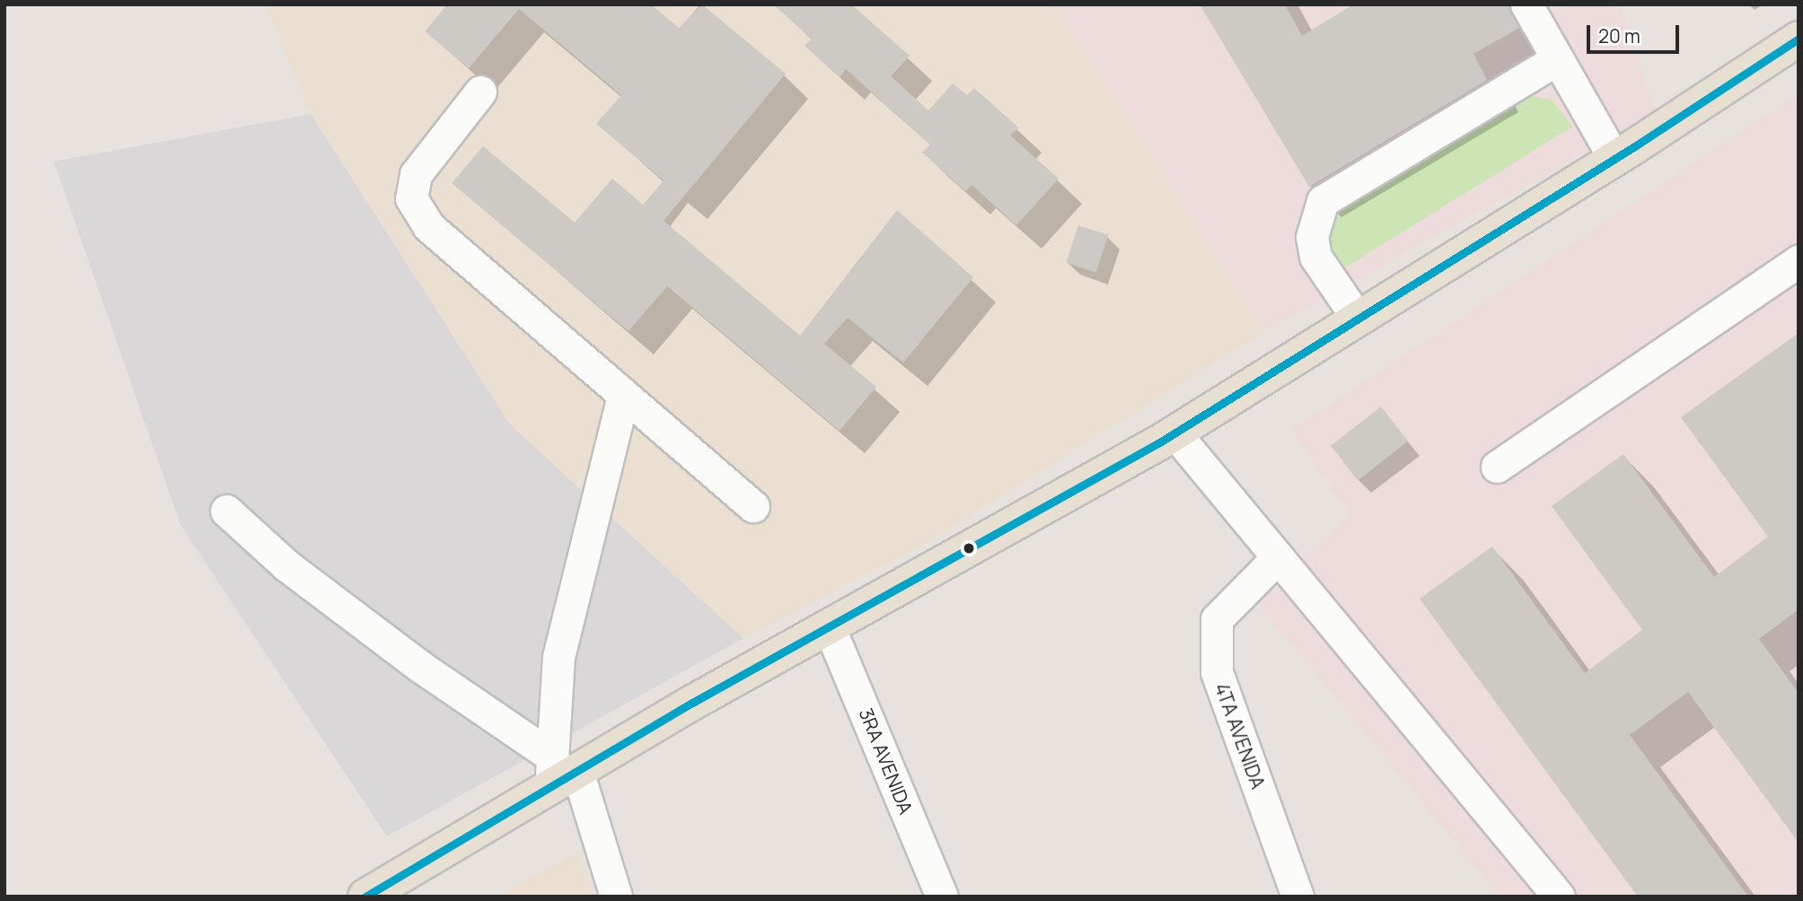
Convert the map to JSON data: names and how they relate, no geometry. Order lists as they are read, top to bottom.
{
  "streets": {
    "street": ["4TA AVENIDA", "3RA AVENIDA"]
  },
  "scale_bar": "20 m"
}
